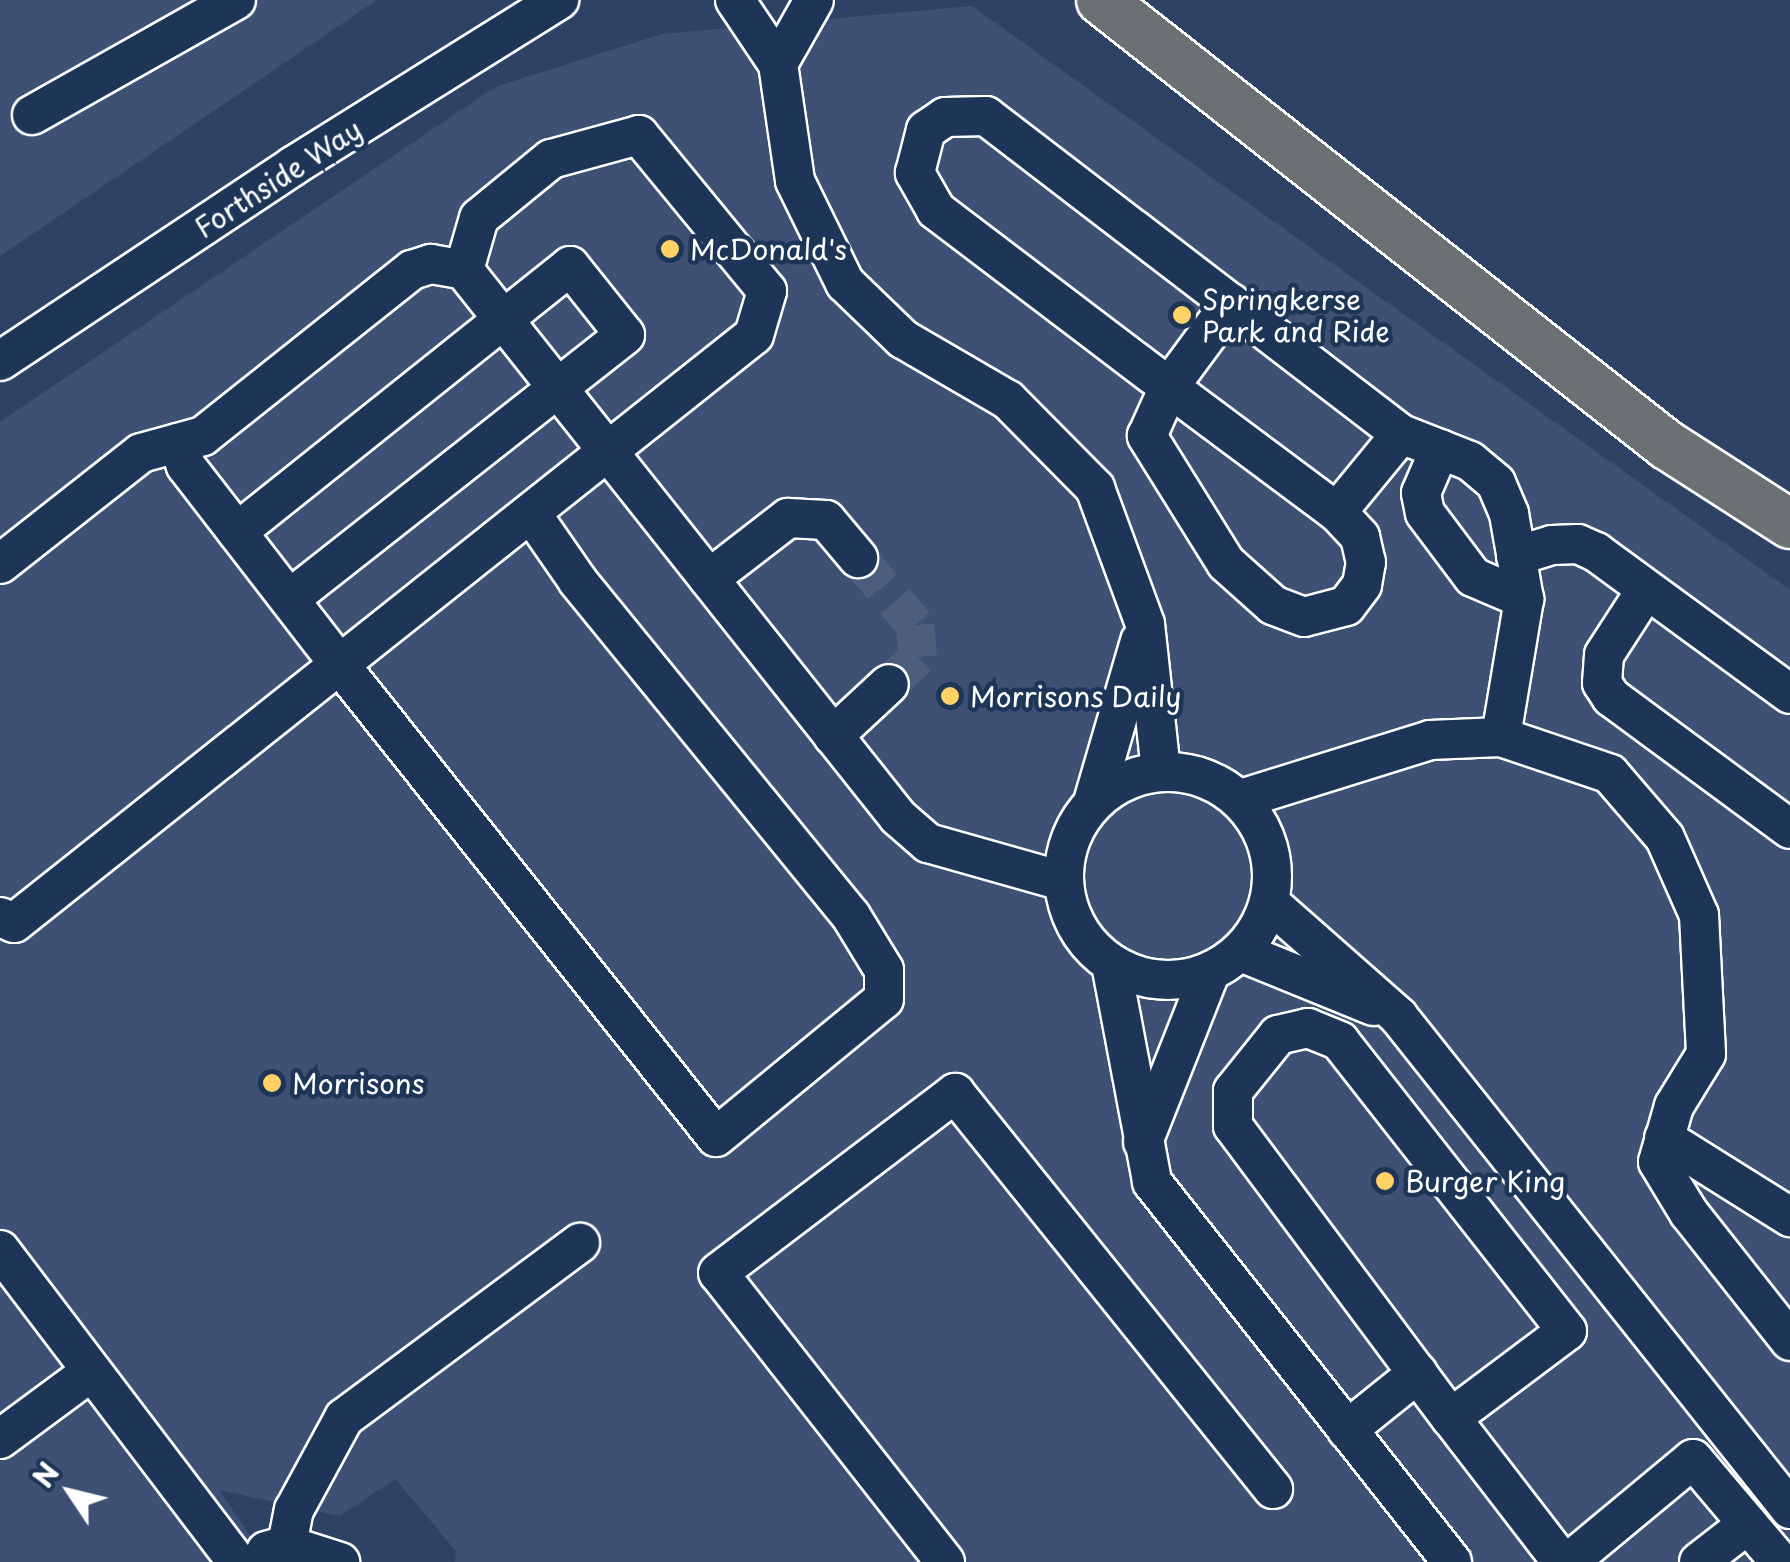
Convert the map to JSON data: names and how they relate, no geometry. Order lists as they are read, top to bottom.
{
  "streets": {
    "street": ["Forthside Way"]
  },
  "places": [
    "McDonald's",
    "Springkerse Park and Ride",
    "Morrisons Daily",
    "Morrisons",
    "Burger King"
  ],
  "north": "top left"
}
